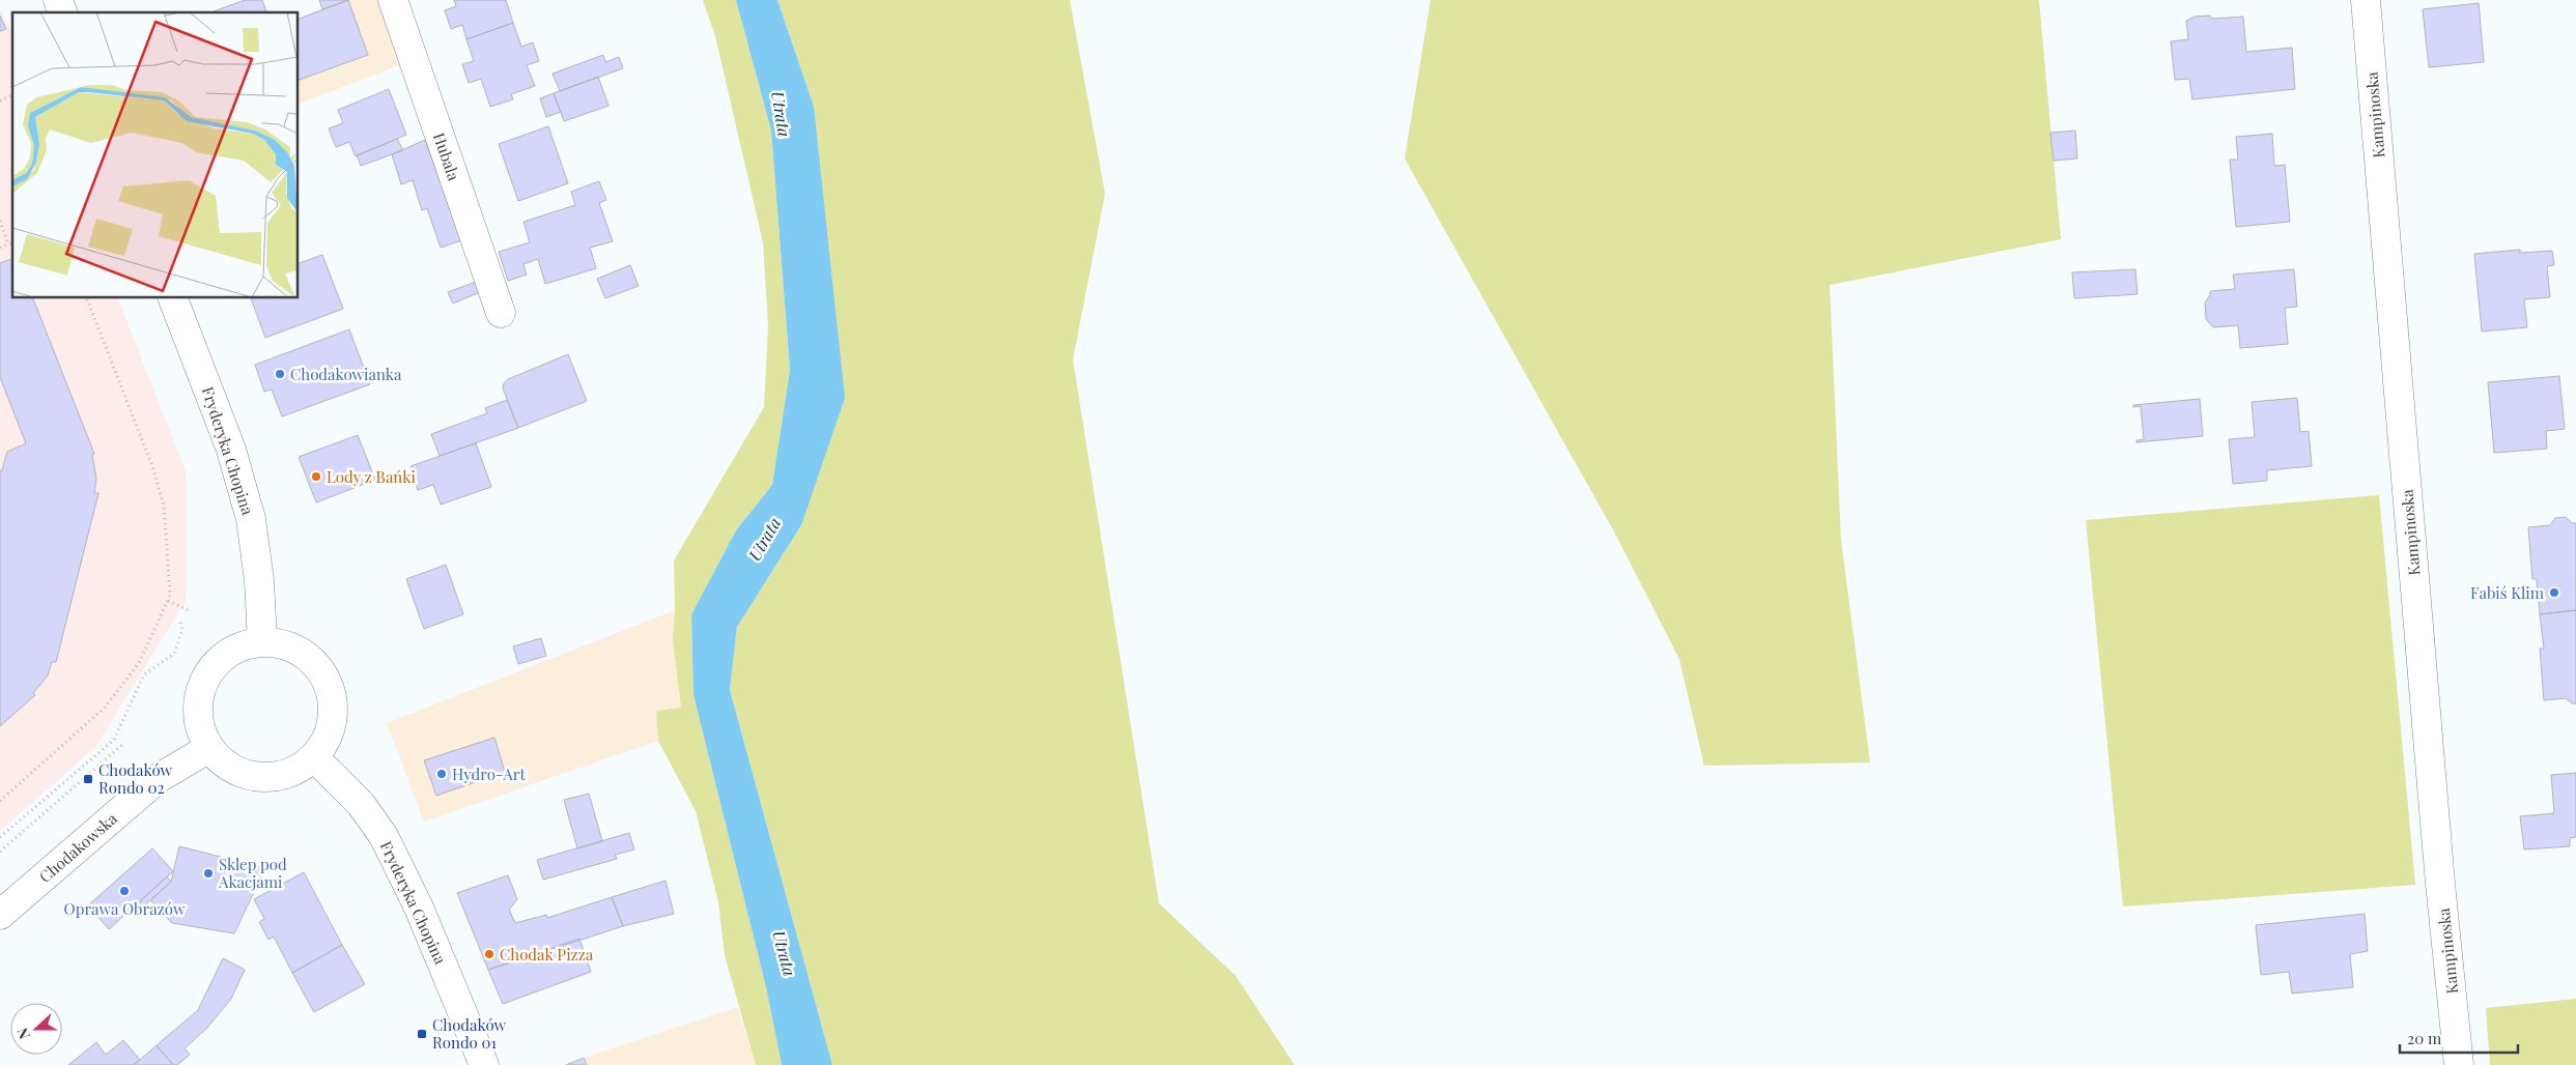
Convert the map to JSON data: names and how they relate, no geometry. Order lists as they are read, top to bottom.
{
  "streets": {
    "main road": [
      "Kampinoska",
      "Hubala",
      "Fryderyka Chopina",
      "Chodakowska"
    ]
  },
  "crossings": [
    ["Fryderyka Chopina", "Chodakowska"]
  ],
  "water": ["Utrata"],
  "places": {
    "other": [
      "Chodakowianka",
      "Lody z Bańki",
      "Fabiś Klim",
      "Hydro-Art",
      "Sklep pod Akacjami",
      "Oprawa Obrazów",
      "Chodak Pizza"
    ],
    "transit": ["Chodaków Rondo 02", "Chodaków Rondo 01"]
  },
  "scale_bar": "20 m",
  "north": "left"
}
